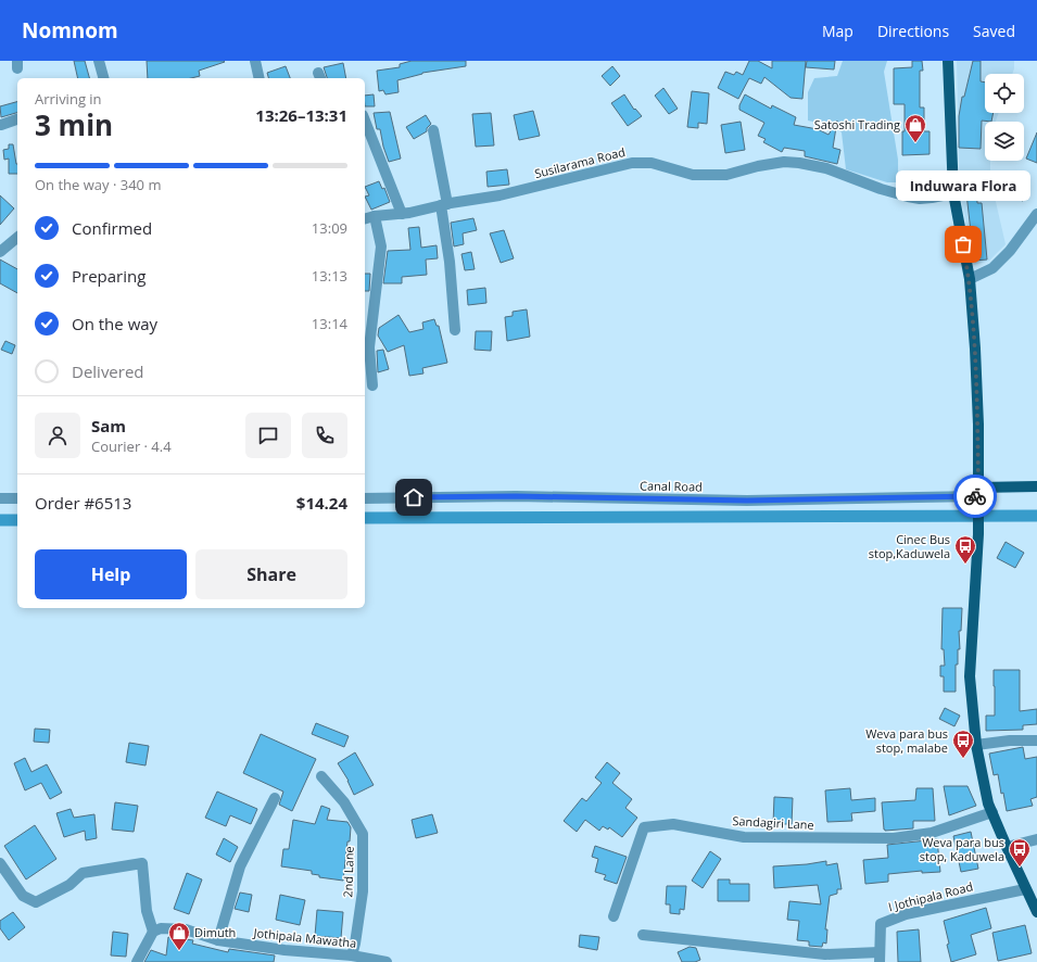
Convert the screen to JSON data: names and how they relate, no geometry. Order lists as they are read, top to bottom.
{
  "streets": {
    "street": [
      "Susilarama Road",
      "Canal Road",
      "Sandagiri Lane",
      "2nd Lane",
      "I Jothipala Road",
      "Jothipala Mawatha"
    ]
  },
  "crossings": [
    ["2nd Lane", "Jothipala Mawatha"]
  ],
  "places": {
    "shop": ["Satoshi Trading", "Dimuth"],
    "other": ["Induwara Flora"],
    "bus stop": ["Cinec Bus stop,Kaduwela", "Weva para bus stop, malabe", "Weva para bus stop, Kaduwela"]
  },
  "page": {
    "header": "Nomnom",
    "nav": ["Map", "Directions", "Saved"],
    "heading": ["3 min", "Arriving in", "13:26–13:31"],
    "panel": [
      "Sam",
      "Courier · 4.4",
      "Order #6513",
      "$14.24"
    ],
    "bar": "On the way · 340 m",
    "bubble": "Induwara Flora",
    "list": [
      ["Confirmed", "13:09"],
      ["Preparing", "13:13"],
      ["On the way", "13:14"],
      "Delivered"
    ],
    "buttons": ["Help", "Share"]
  }
}
